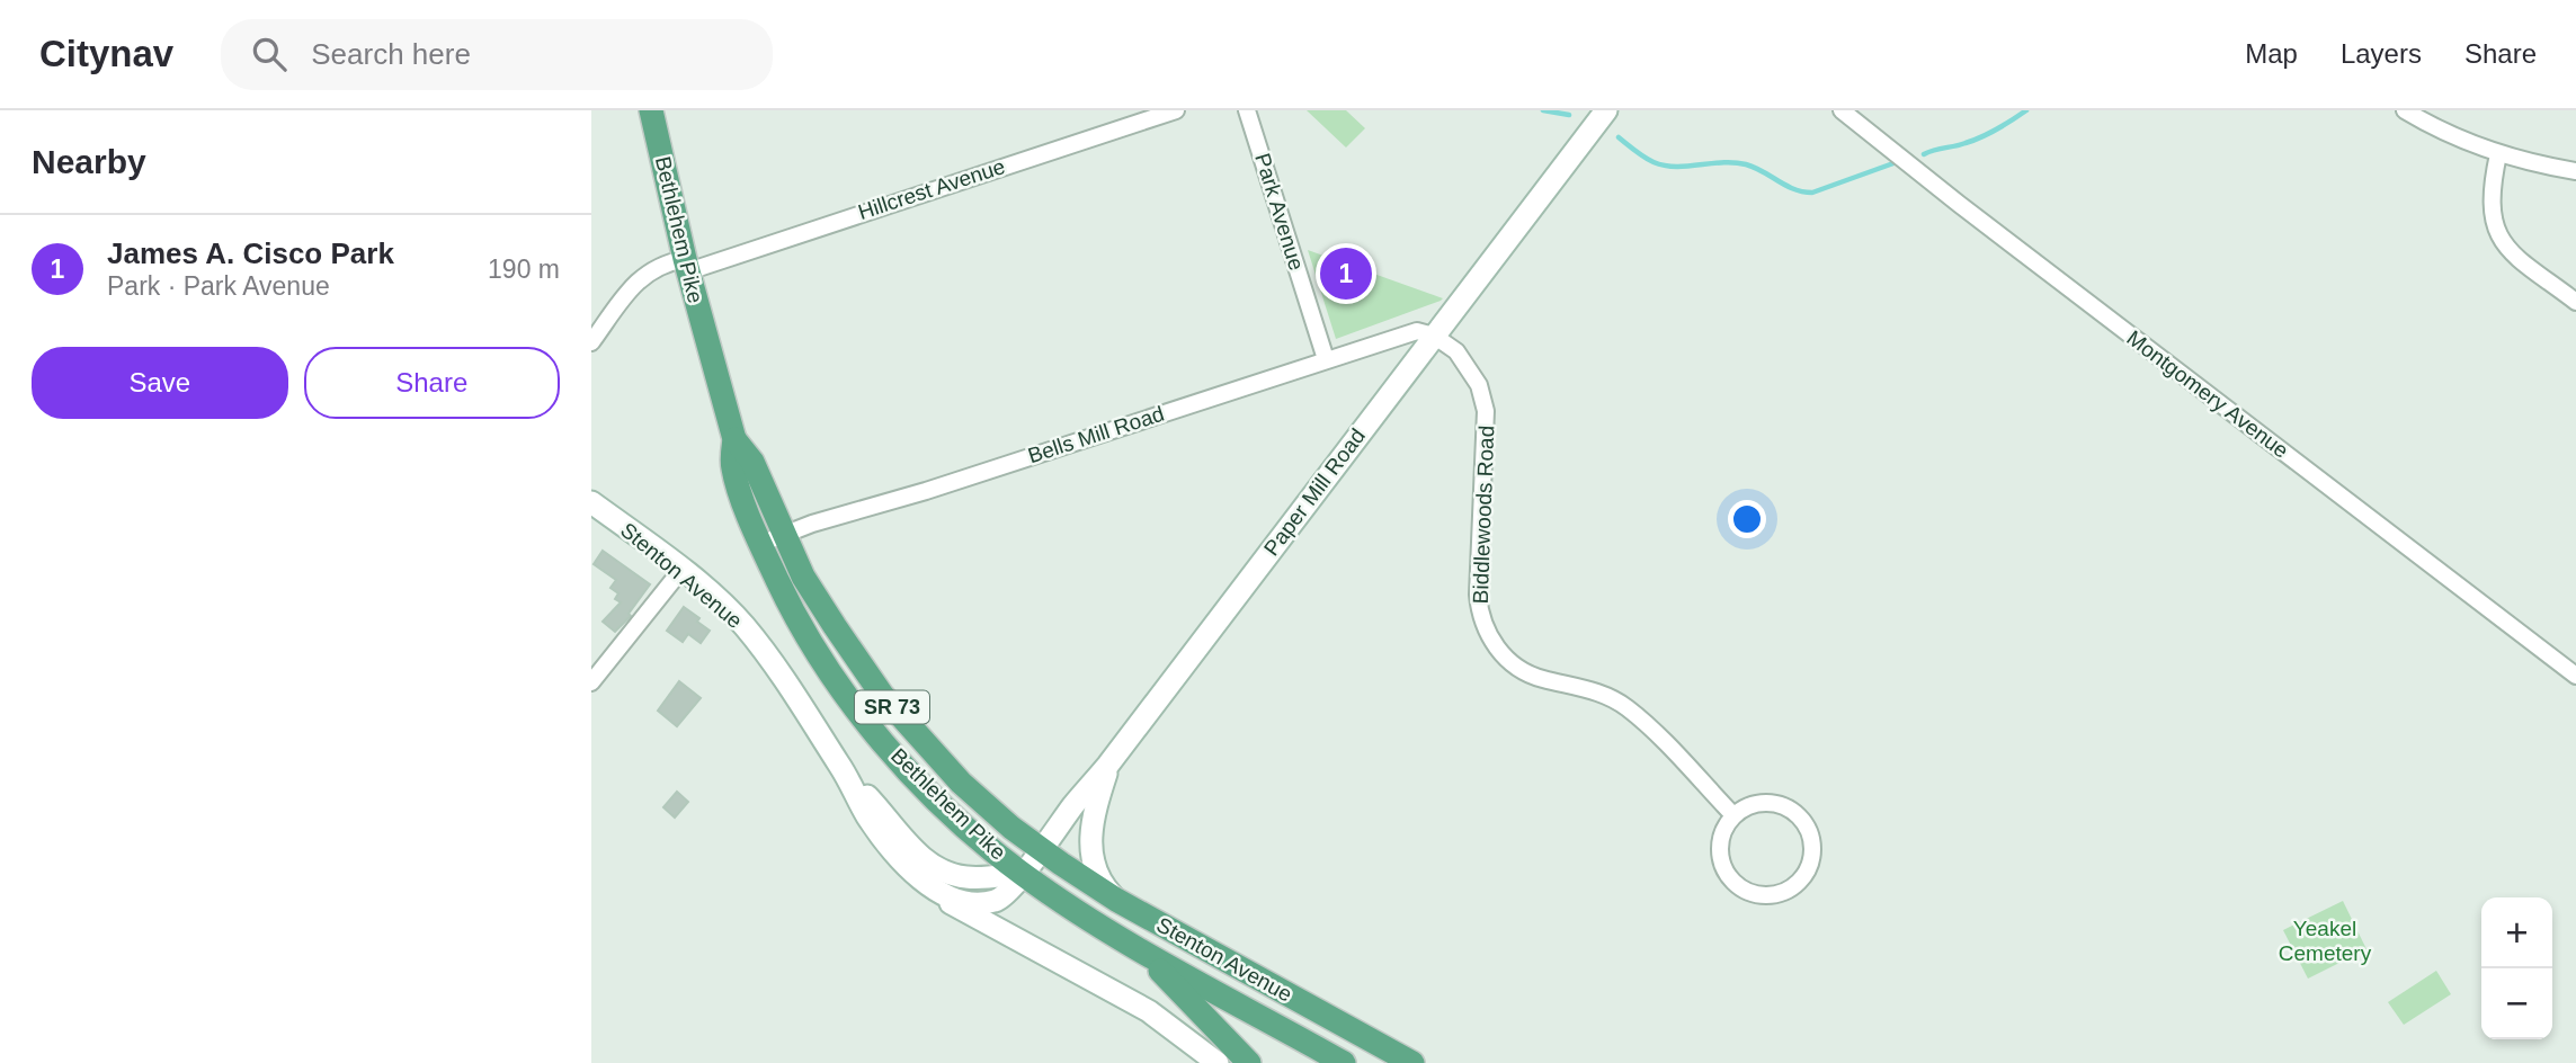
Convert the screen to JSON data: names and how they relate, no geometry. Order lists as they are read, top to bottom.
{
  "streets": {
    "main road": ["Bethlehem Pike", "Stenton Avenue", "SR 73"],
    "street": [
      "Hillcrest Avenue",
      "Park Avenue",
      "Montgomery Avenue",
      "Bells Mill Road",
      "Paper Mill Road",
      "Biddlewoods Road"
    ]
  },
  "crossings": [
    ["Hillcrest Avenue", "Bethlehem Pike"],
    ["Park Avenue", "Bells Mill Road"],
    ["Bethlehem Pike", "Bells Mill Road"],
    ["Bethlehem Pike", "Paper Mill Road"],
    ["Bethlehem Pike", "Stenton Avenue"],
    ["Bells Mill Road", "Paper Mill Road"],
    ["Bells Mill Road", "Biddlewoods Road"],
    ["Paper Mill Road", "Biddlewoods Road"],
    ["Paper Mill Road", "Stenton Avenue"]
  ],
  "parks": ["Yeakel Cemetery"],
  "page": {
    "header": "Citynav",
    "search": "Search here",
    "nav": ["Map", "Layers", "Share"],
    "heading": "Nearby",
    "list": [
      {
        "mark": "1",
        "name": "James A. Cisco Park",
        "note": "Park · Park Avenue",
        "value": "190 m"
      }
    ],
    "pins": "1",
    "buttons": ["Save", "Share"],
    "map_buttons": ["+", "−"]
  }
}
